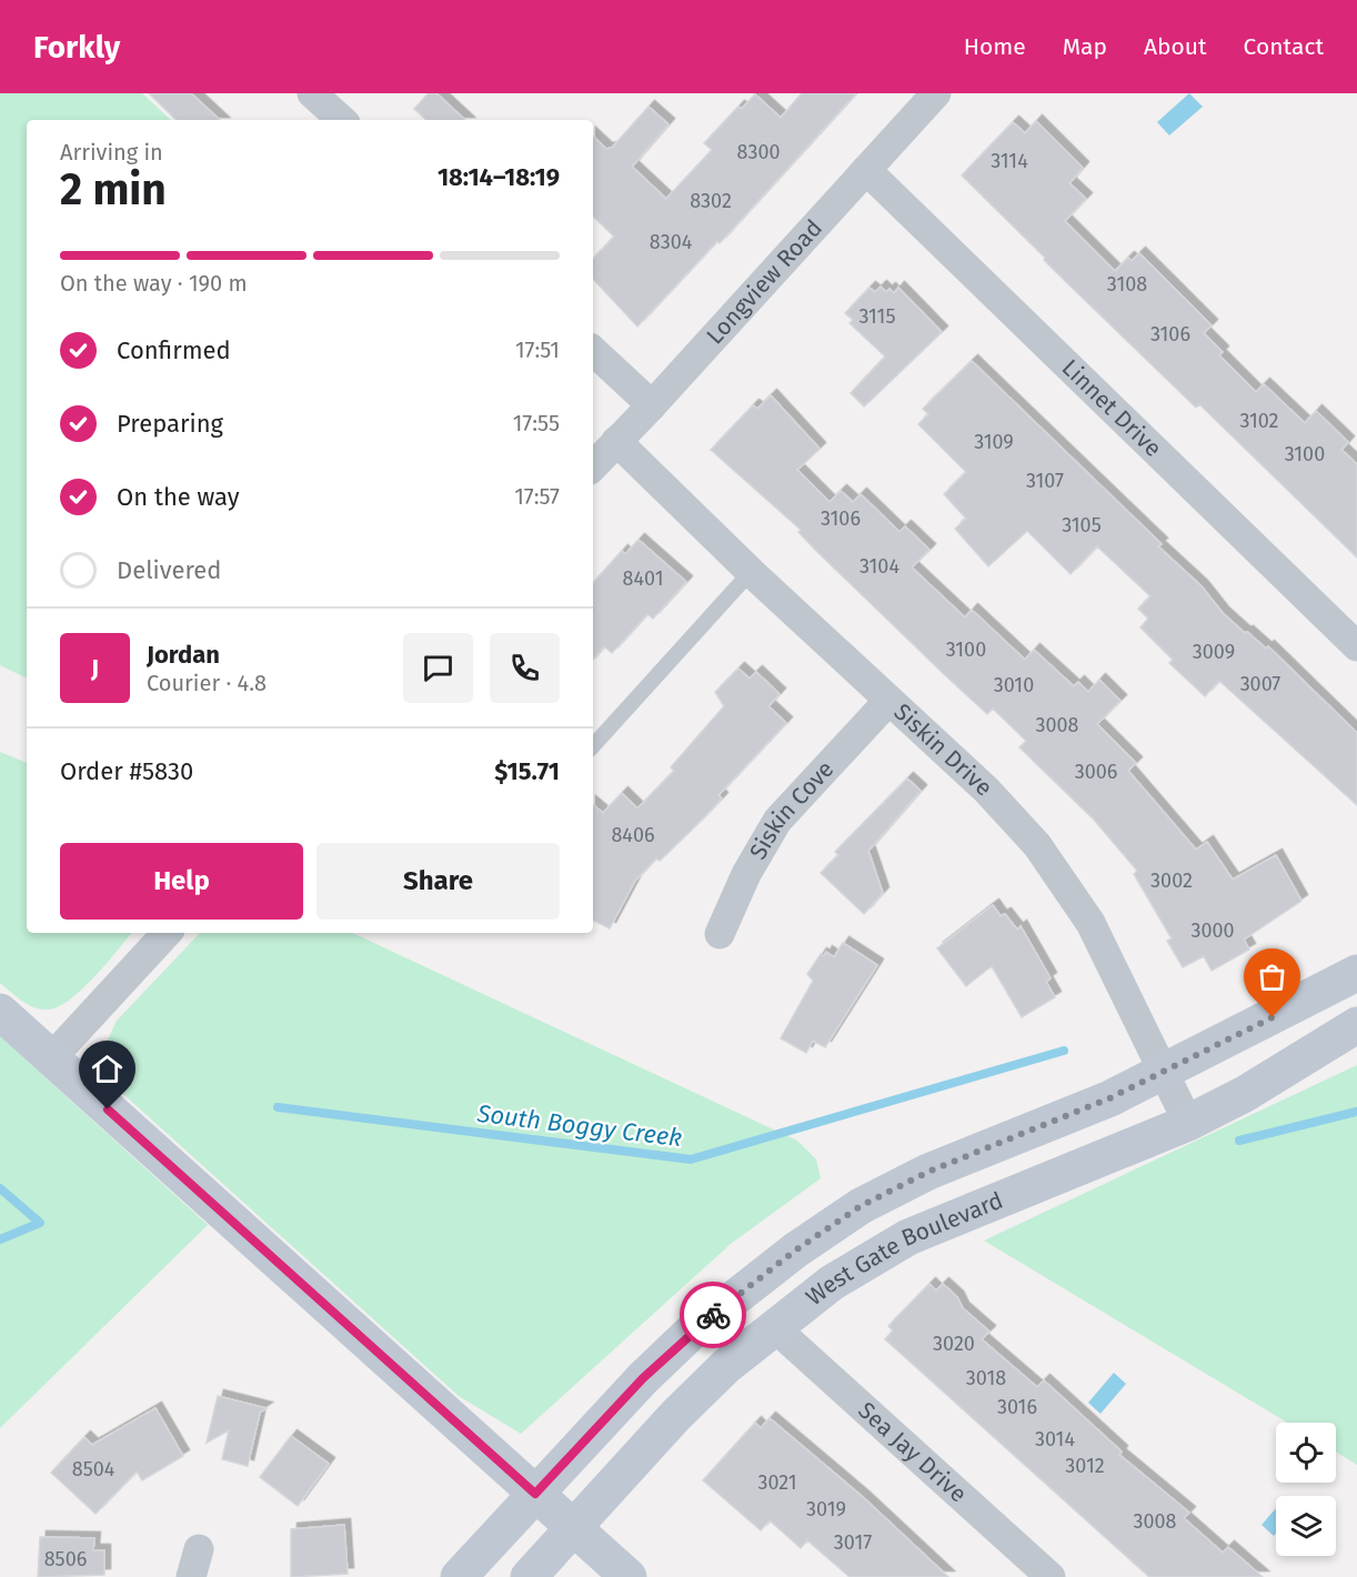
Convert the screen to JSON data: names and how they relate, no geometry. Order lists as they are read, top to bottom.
{
  "streets": {
    "main road": ["West Gate Boulevard"],
    "street": [
      "Longview Road",
      "Linnet Drive",
      "Siskin Drive",
      "Siskin Cove",
      "Sea Jay Drive"
    ]
  },
  "crossings": [
    ["Longview Road", "Linnet Drive"],
    ["Longview Road", "Siskin Drive"],
    ["Siskin Drive", "Siskin Cove"],
    ["Siskin Drive", "West Gate Boulevard"],
    ["West Gate Boulevard", "Sea Jay Drive"]
  ],
  "water": ["South Boggy Creek"],
  "house_numbers": [
    "8300",
    "3114",
    "8302",
    "8304",
    "3108",
    "3115",
    "3106",
    "3102",
    "3109",
    "3100",
    "3107",
    "3106",
    "3105",
    "3104",
    "8401",
    "3100",
    "3009",
    "3007",
    "3010",
    "3008",
    "3006",
    "8406",
    "3002",
    "3000",
    "3020",
    "3018",
    "3016",
    "3014",
    "3012",
    "8504",
    "3021",
    "3019",
    "3008",
    "3017",
    "8506"
  ],
  "page": {
    "header": "Forkly",
    "nav": [
      "Home",
      "Map",
      "About",
      "Contact"
    ],
    "heading": ["2 min", "Arriving in", "18:14–18:19"],
    "panel": [
      "Jordan",
      "Courier · 4.8",
      "Order #5830",
      "$15.71"
    ],
    "bar": "On the way · 190 m",
    "list": [
      ["Confirmed", "17:51"],
      ["Preparing", "17:55"],
      ["On the way", "17:57"],
      "Delivered"
    ],
    "round": "J",
    "buttons": ["Help", "Share"]
  }
}
